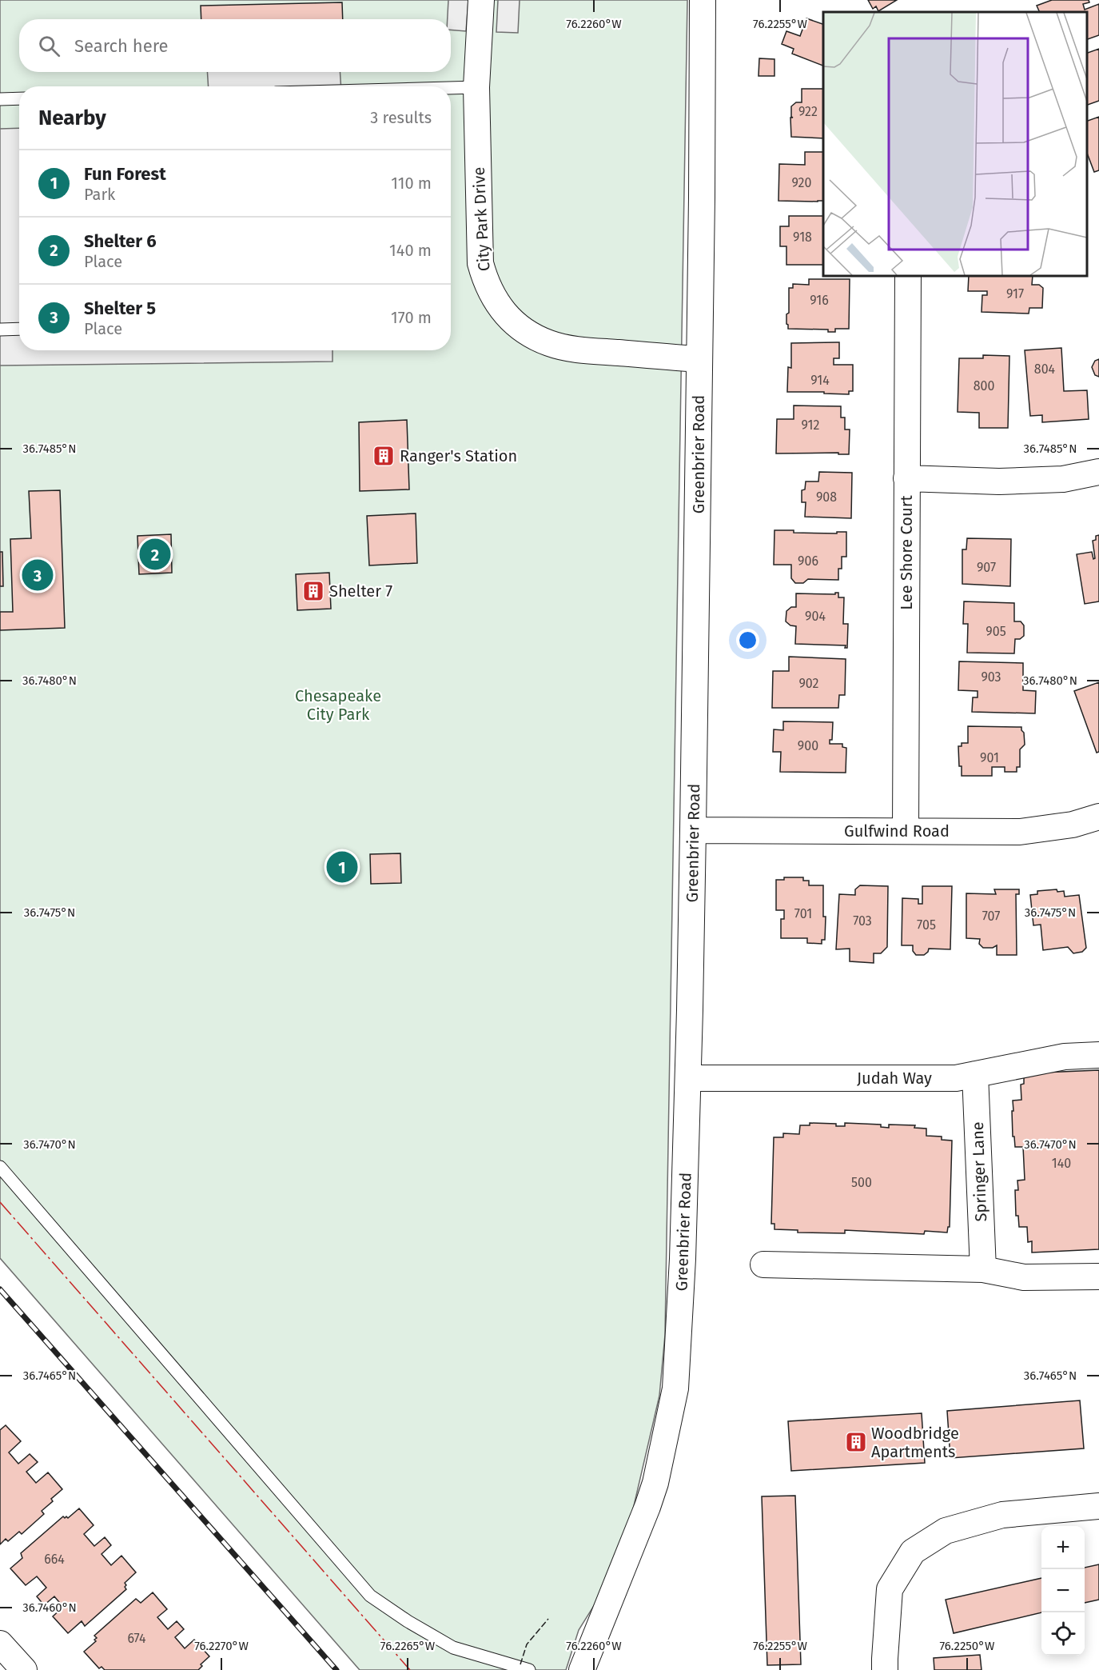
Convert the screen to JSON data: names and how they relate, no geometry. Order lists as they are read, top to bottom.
{
  "streets": {
    "street": [
      "City Park Drive",
      "Greenbrier Road",
      "Lee Shore Court",
      "Gulfwind Road",
      "Judah Way",
      "Springer Lane"
    ]
  },
  "crossings": [
    ["City Park Drive", "Greenbrier Road"],
    ["Greenbrier Road", "Gulfwind Road"],
    ["Greenbrier Road", "Judah Way"],
    ["Lee Shore Court", "Gulfwind Road"],
    ["Judah Way", "Springer Lane"]
  ],
  "parks": ["Chesapeake City Park"],
  "places": {
    "building": ["Ranger's Station", "Shelter 7", "Woodbridge Apartments"]
  },
  "house_numbers": [
    "922",
    "920",
    "918",
    "917",
    "916",
    "804",
    "914",
    "800",
    "912",
    "908",
    "906",
    "907",
    "904",
    "905",
    "903",
    "902",
    "900",
    "901",
    "701",
    "707",
    "703",
    "705",
    "140",
    "500",
    "664",
    "674"
  ],
  "page": {
    "search": "Search here",
    "heading": ["Nearby", "3 results"],
    "list": [
      {
        "mark": "1",
        "name": "Fun Forest",
        "note": "Park",
        "value": "110 m"
      },
      {
        "mark": "2",
        "name": "Shelter 6",
        "note": "Place",
        "value": "140 m"
      },
      {
        "mark": "3",
        "name": "Shelter 5",
        "note": "Place",
        "value": "170 m"
      }
    ],
    "pins": ["2", "3", "1"],
    "map_buttons": ["+", "−"]
  },
  "coordinates": [
    "76.2260°W",
    "76.2255°W",
    "36.7485°N",
    "36.7480°N",
    "36.7475°N",
    "36.7470°N",
    "36.7465°N",
    "36.7460°N",
    "76.2270°W",
    "76.2265°W",
    "76.2250°W"
  ]
}
